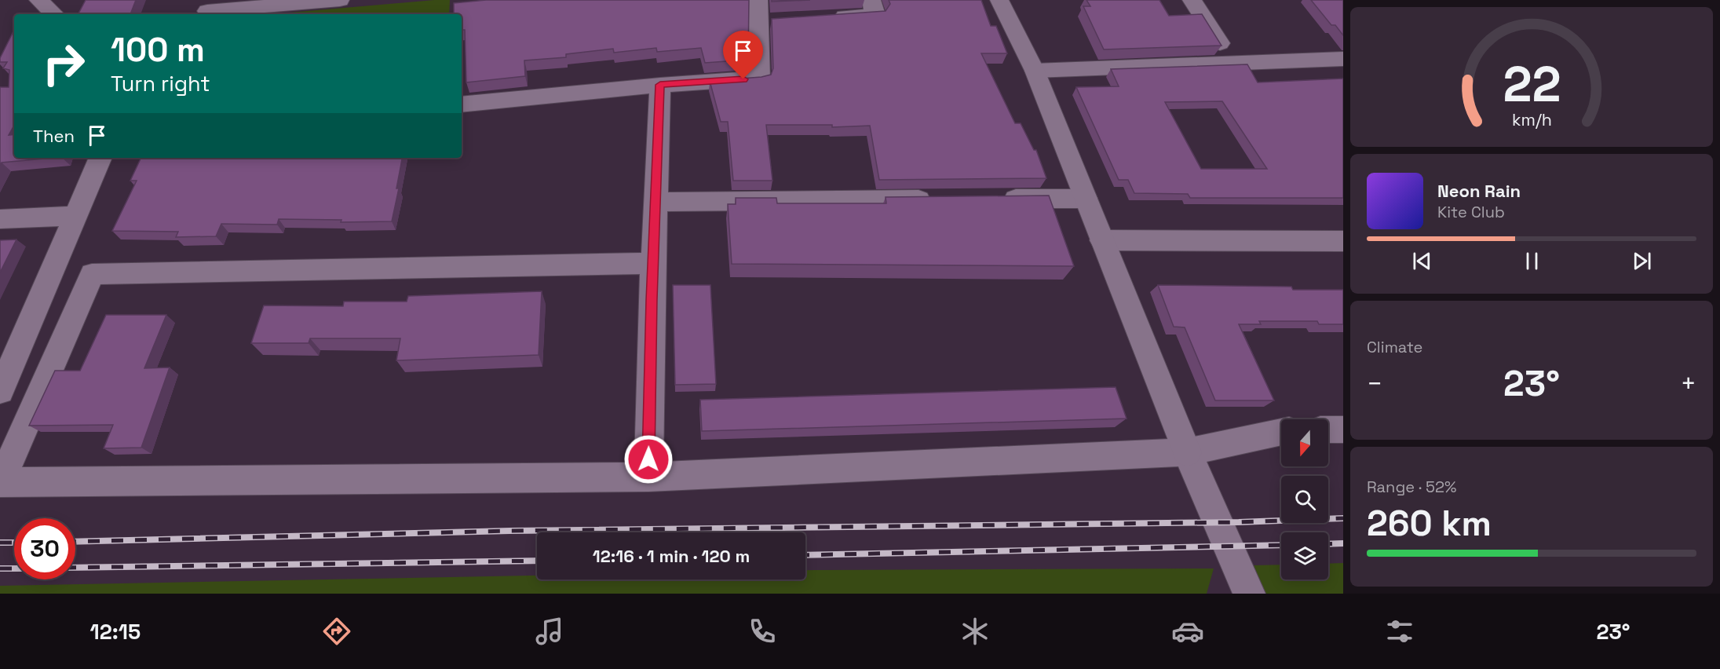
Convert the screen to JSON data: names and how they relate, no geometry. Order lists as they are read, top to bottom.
{
  "north": "bottom",
  "page": {
    "turn": ["100 m", "Turn right"],
    "then": "Then",
    "song": ["Neon Rain", "Kite Club"],
    "tile": [
      "Climate",
      ["Range · 52%", "260 km"]
    ],
    "heat": ["−", "23°", "+"],
    "limit": "30",
    "trip": "12:16 · 1 min · 120 m",
    "tabs": ["12:15", "23°"],
    "gauge": ["22", "km/h"]
  }
}
